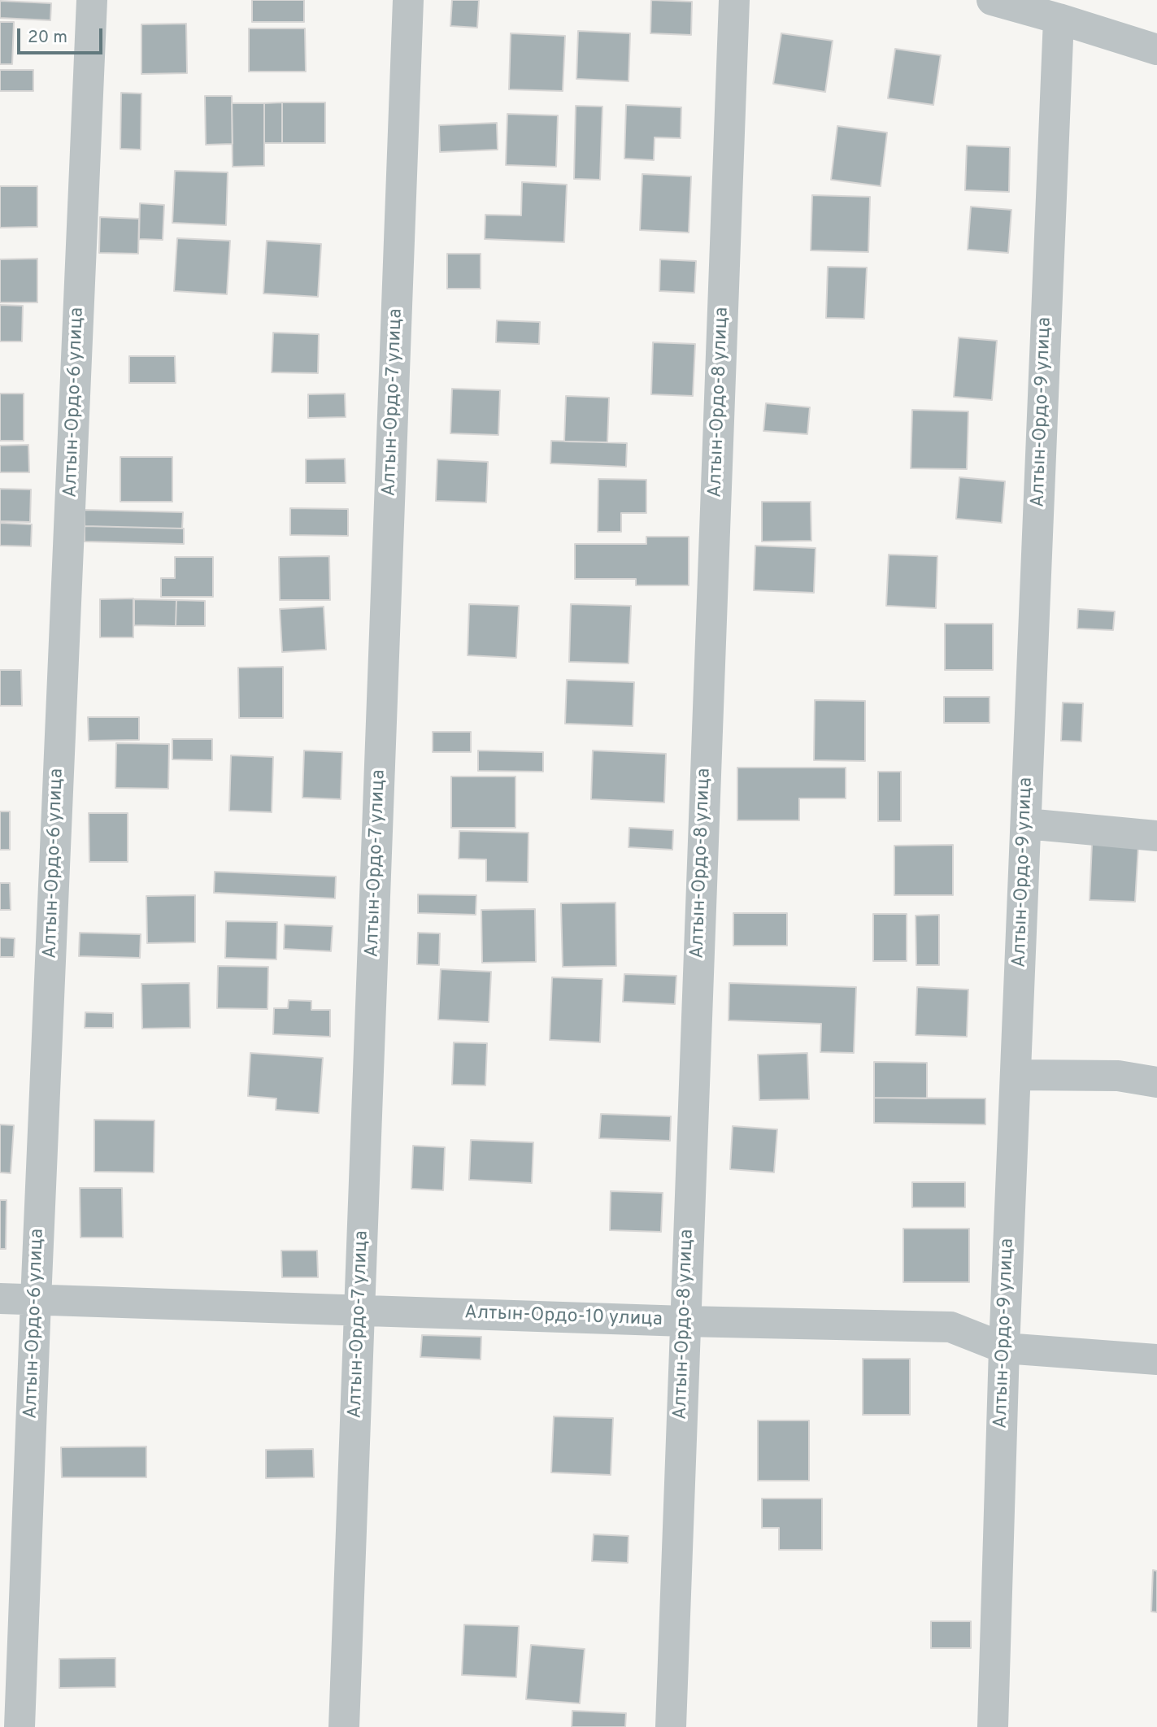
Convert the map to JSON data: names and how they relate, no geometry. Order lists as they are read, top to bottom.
{
  "streets": {
    "street": [
      "Алтын-Ордо-6 улица",
      "Алтын-Ордо-7 улица",
      "Алтын-Ордо-8 улица",
      "Алтын-Ордо-9 улица",
      "Алтын-Ордо-10 улица"
    ]
  },
  "crossings": [
    ["Алтын-Ордо-6 улица", "Алтын-Ордо-10 улица"],
    ["Алтын-Ордо-7 улица", "Алтын-Ордо-10 улица"],
    ["Алтын-Ордо-8 улица", "Алтын-Ордо-10 улица"],
    ["Алтын-Ордо-9 улица", "Алтын-Ордо-10 улица"]
  ],
  "scale_bar": "20 m"
}
